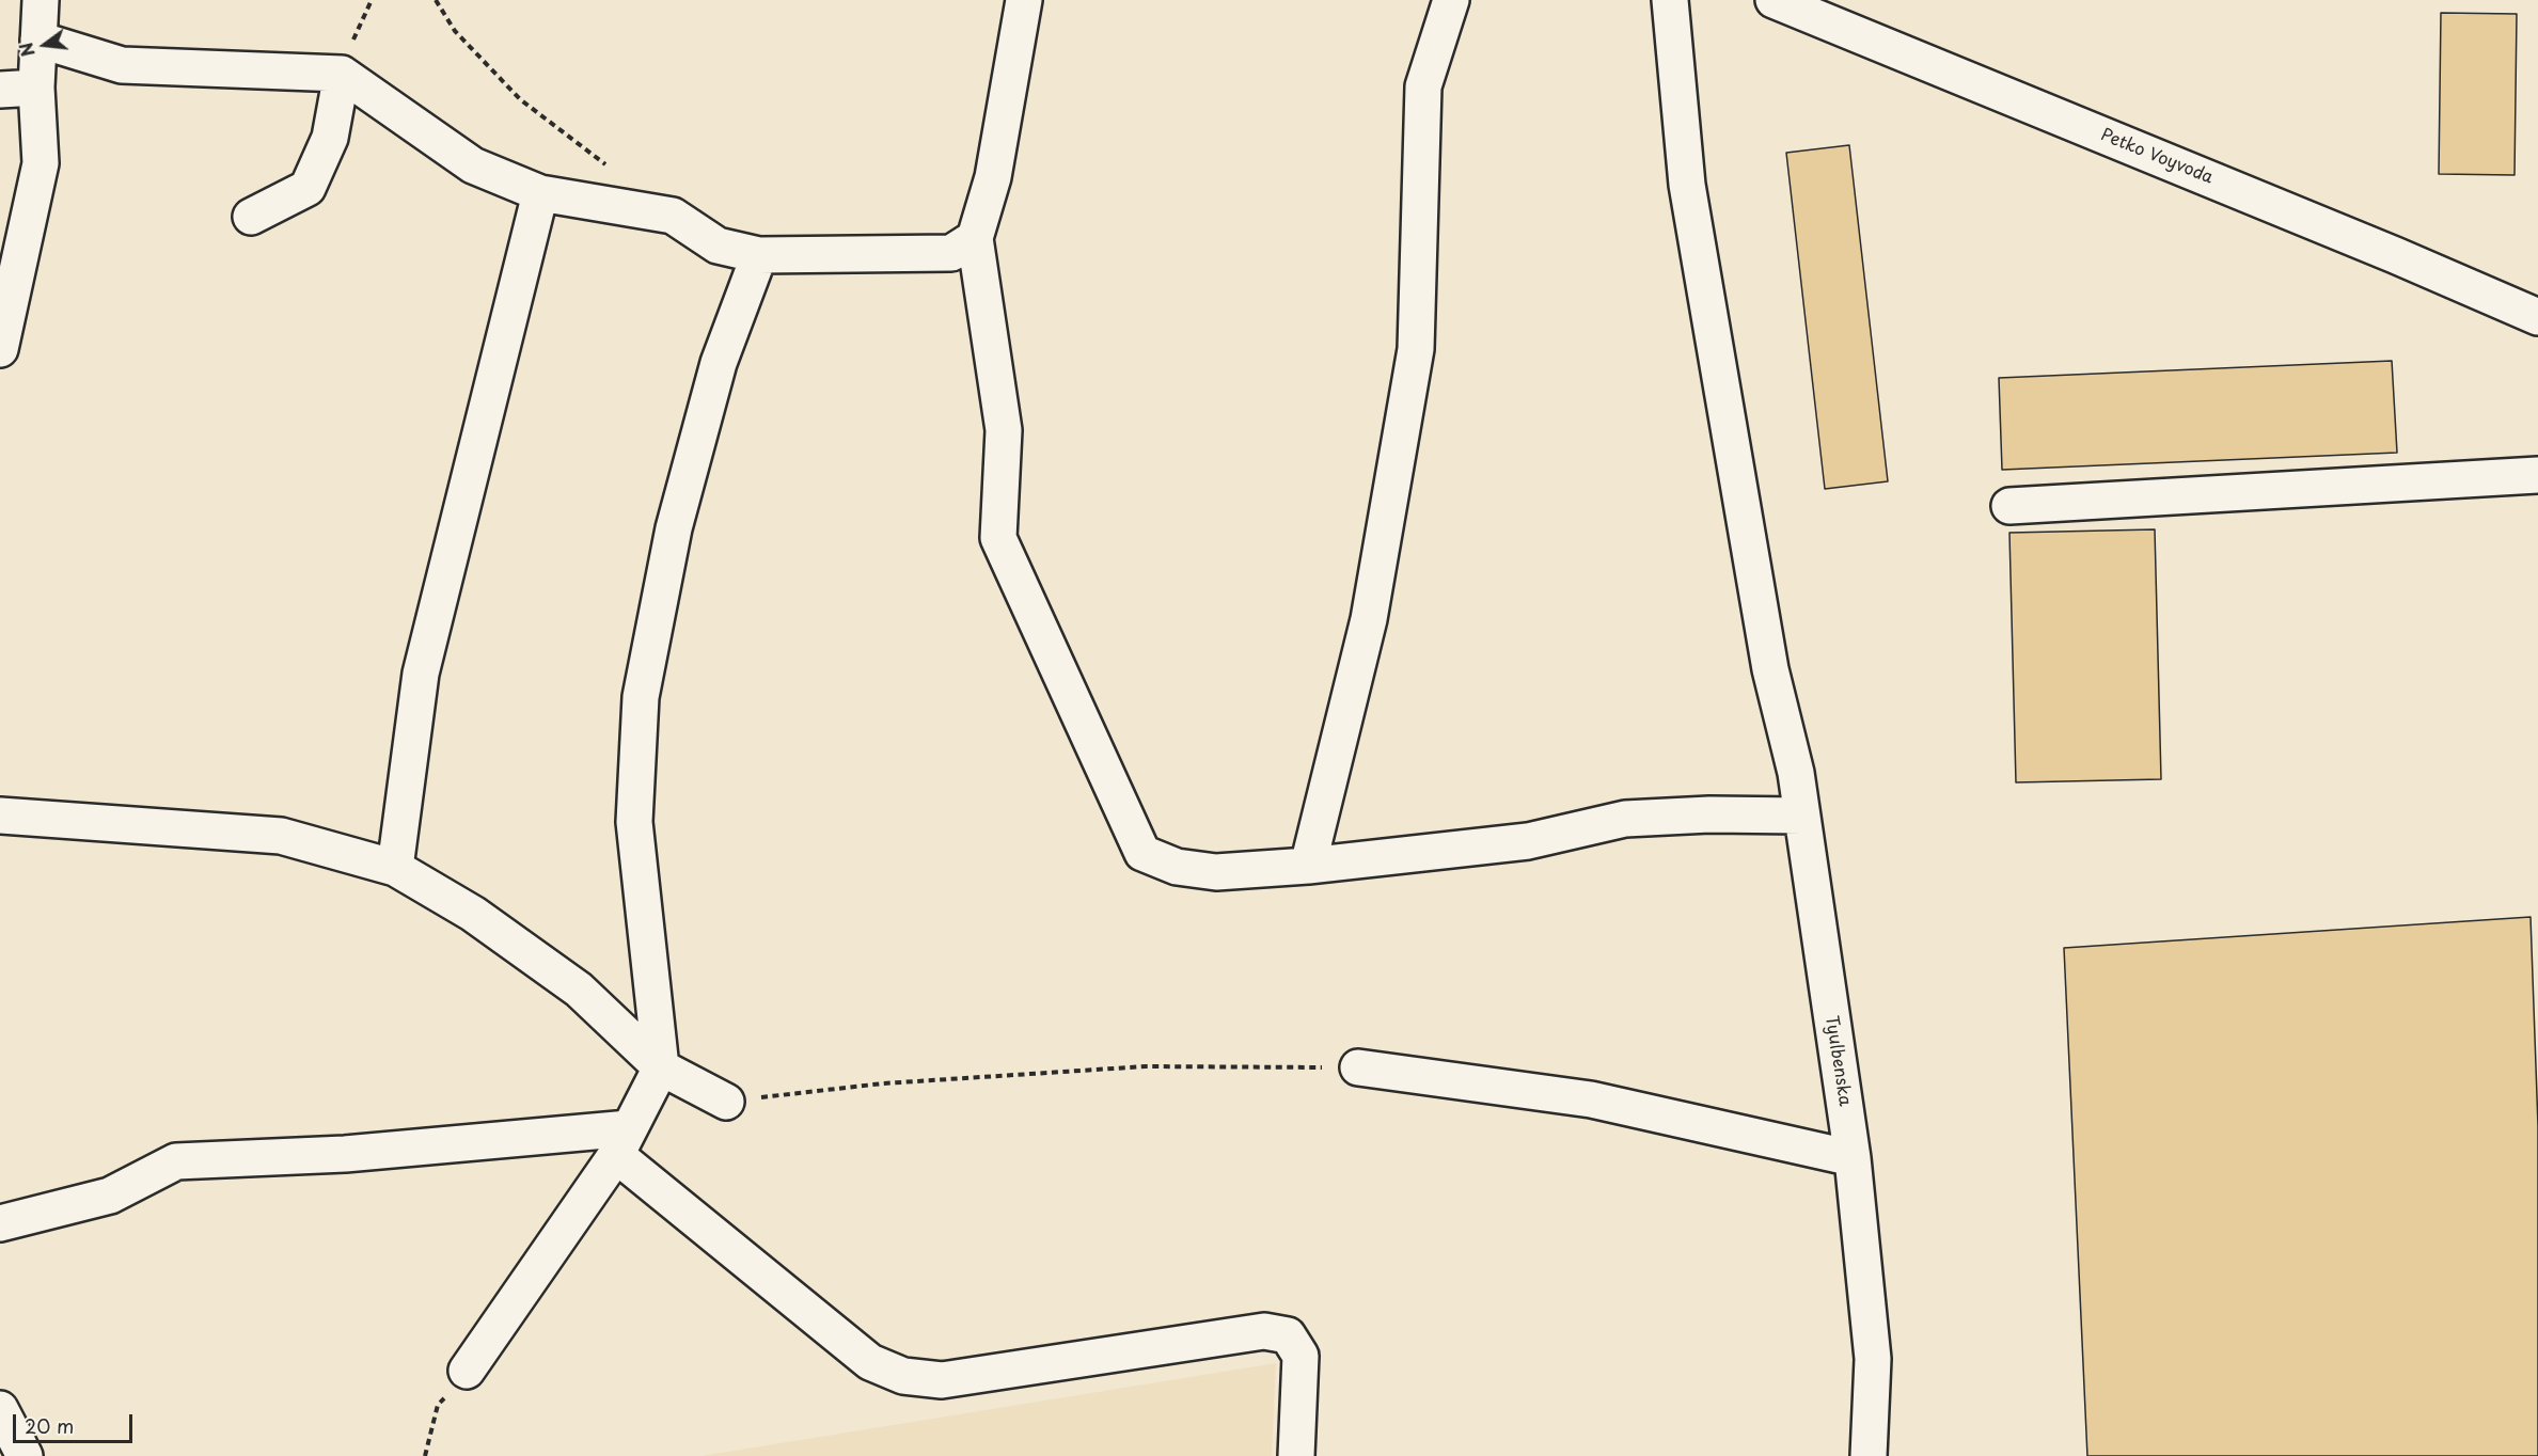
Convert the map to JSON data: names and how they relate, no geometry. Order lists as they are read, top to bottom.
{
  "streets": {
    "street": ["Petko Voyvoda", "Tyulbenska"]
  },
  "scale_bar": "20 m",
  "north": "left"
}
